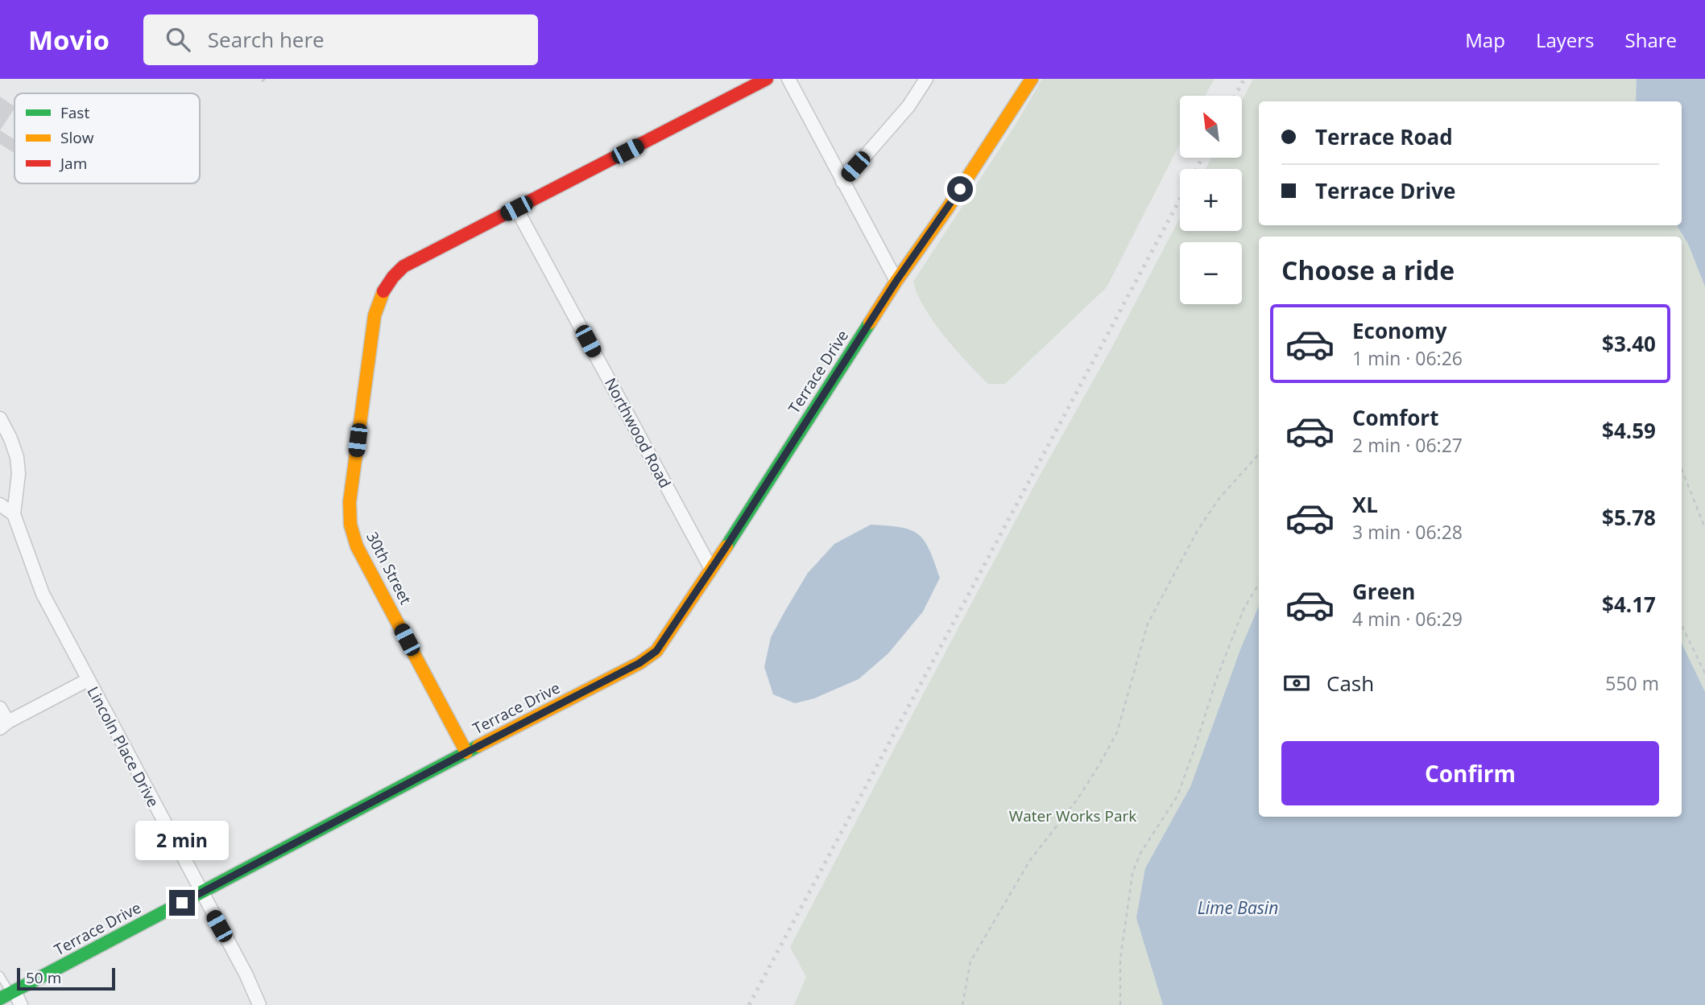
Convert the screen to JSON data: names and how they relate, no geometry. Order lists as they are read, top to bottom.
{
  "streets": {
    "street": [
      "Terrace Drive",
      "Northwood Road",
      "30th Street",
      "Lincoln Place Drive"
    ]
  },
  "crossings": [
    ["Terrace Drive", "Northwood Road"],
    ["Terrace Drive", "30th Street"],
    ["Terrace Drive", "Lincoln Place Drive"],
    ["Northwood Road", "30th Street"]
  ],
  "water": ["Lime Basin"],
  "parks": ["Water Works Park"],
  "legend": ["Fast", "Slow", "Jam"],
  "scale_bar": "50 m",
  "north": "top left",
  "page": {
    "header": "Movio",
    "search": "Search here",
    "nav": ["Map", "Layers", "Share"],
    "map_buttons": ["+", "−"],
    "banner": ["Terrace Road", "Terrace Drive"],
    "heading": "Choose a ride",
    "list": [
      {
        "name": "Economy",
        "note": "1 min · 06:26",
        "value": "$3.40"
      },
      {
        "name": "Comfort",
        "note": "2 min · 06:27",
        "value": "$4.59"
      },
      {
        "name": "XL",
        "note": "3 min · 06:28",
        "value": "$5.78"
      },
      {
        "name": "Green",
        "note": "4 min · 06:29",
        "value": "$4.17"
      }
    ],
    "pay": ["Cash", "550 m"],
    "buttons": "Confirm",
    "bubble": "2 min",
    "scale": "50 m"
  }
}
